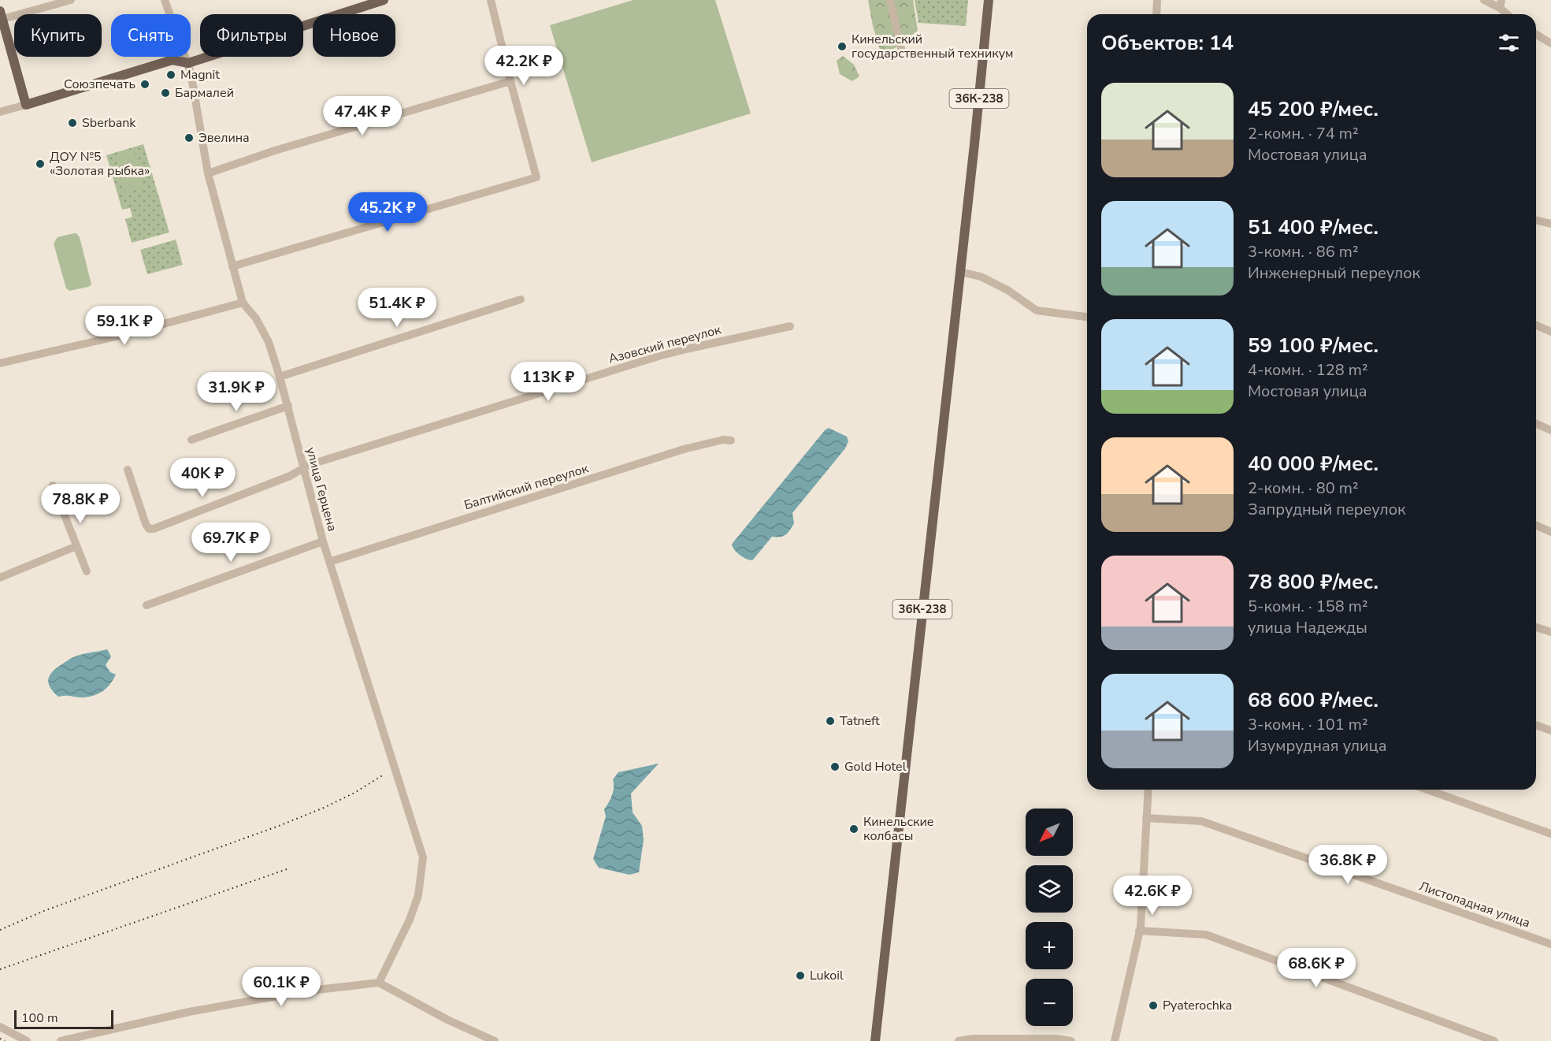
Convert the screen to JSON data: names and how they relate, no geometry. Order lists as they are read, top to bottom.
{
  "streets": {
    "main road": ["36К-238"],
    "street": [
      "Азовский переулок",
      "Балтийский переулок",
      "улица Герцена",
      "Листопадная улица"
    ]
  },
  "crossings": [
    ["Азовский переулок", "улица Герцена"],
    ["Балтийский переулок", "улица Герцена"]
  ],
  "places": [
    "Кинельский государственный техникум",
    "Magnit",
    "Союзпечать",
    "Бармалей",
    "Sberbank",
    "Эвелина",
    "ДОУ №5 «Золотая рыбка»",
    "Tatneft",
    "Gold Hotel",
    "Кинельские колбасы",
    "Lukoil",
    "Pyaterochka"
  ],
  "scale_bar": "100 m",
  "north": "bottom left",
  "page": {
    "chip": [
      "Купить",
      "Снять",
      "Фильтры",
      "Новое"
    ],
    "heading": "Объектов: 14",
    "price": [
      "42.2K ₽",
      "47.4K ₽",
      "45.2K ₽",
      "51.4K ₽",
      "59.1K ₽",
      "113K ₽",
      "31.9K ₽",
      "40K ₽",
      "78.8K ₽",
      "69.7K ₽",
      "36.8K ₽",
      "42.6K ₽",
      "68.6K ₽",
      "60.1K ₽"
    ],
    "list": [
      {
        "name": "45 200 ₽/мес.",
        "note": "2-комн. · 74 m² · Мостовая улица"
      },
      {
        "name": "51 400 ₽/мес.",
        "note": "3-комн. · 86 m² · Инженерный переулок"
      },
      {
        "name": "59 100 ₽/мес.",
        "note": "4-комн. · 128 m² · Мостовая улица"
      },
      {
        "name": "40 000 ₽/мес.",
        "note": "2-комн. · 80 m² · Запрудный переулок"
      },
      {
        "name": "78 800 ₽/мес.",
        "note": "5-комн. · 158 m² · улица Надежды"
      },
      {
        "name": "68 600 ₽/мес.",
        "note": "3-комн. · 101 m² · Изумрудная улица"
      }
    ],
    "map_buttons": ["+", "−"],
    "scale": "100 m"
  }
}
